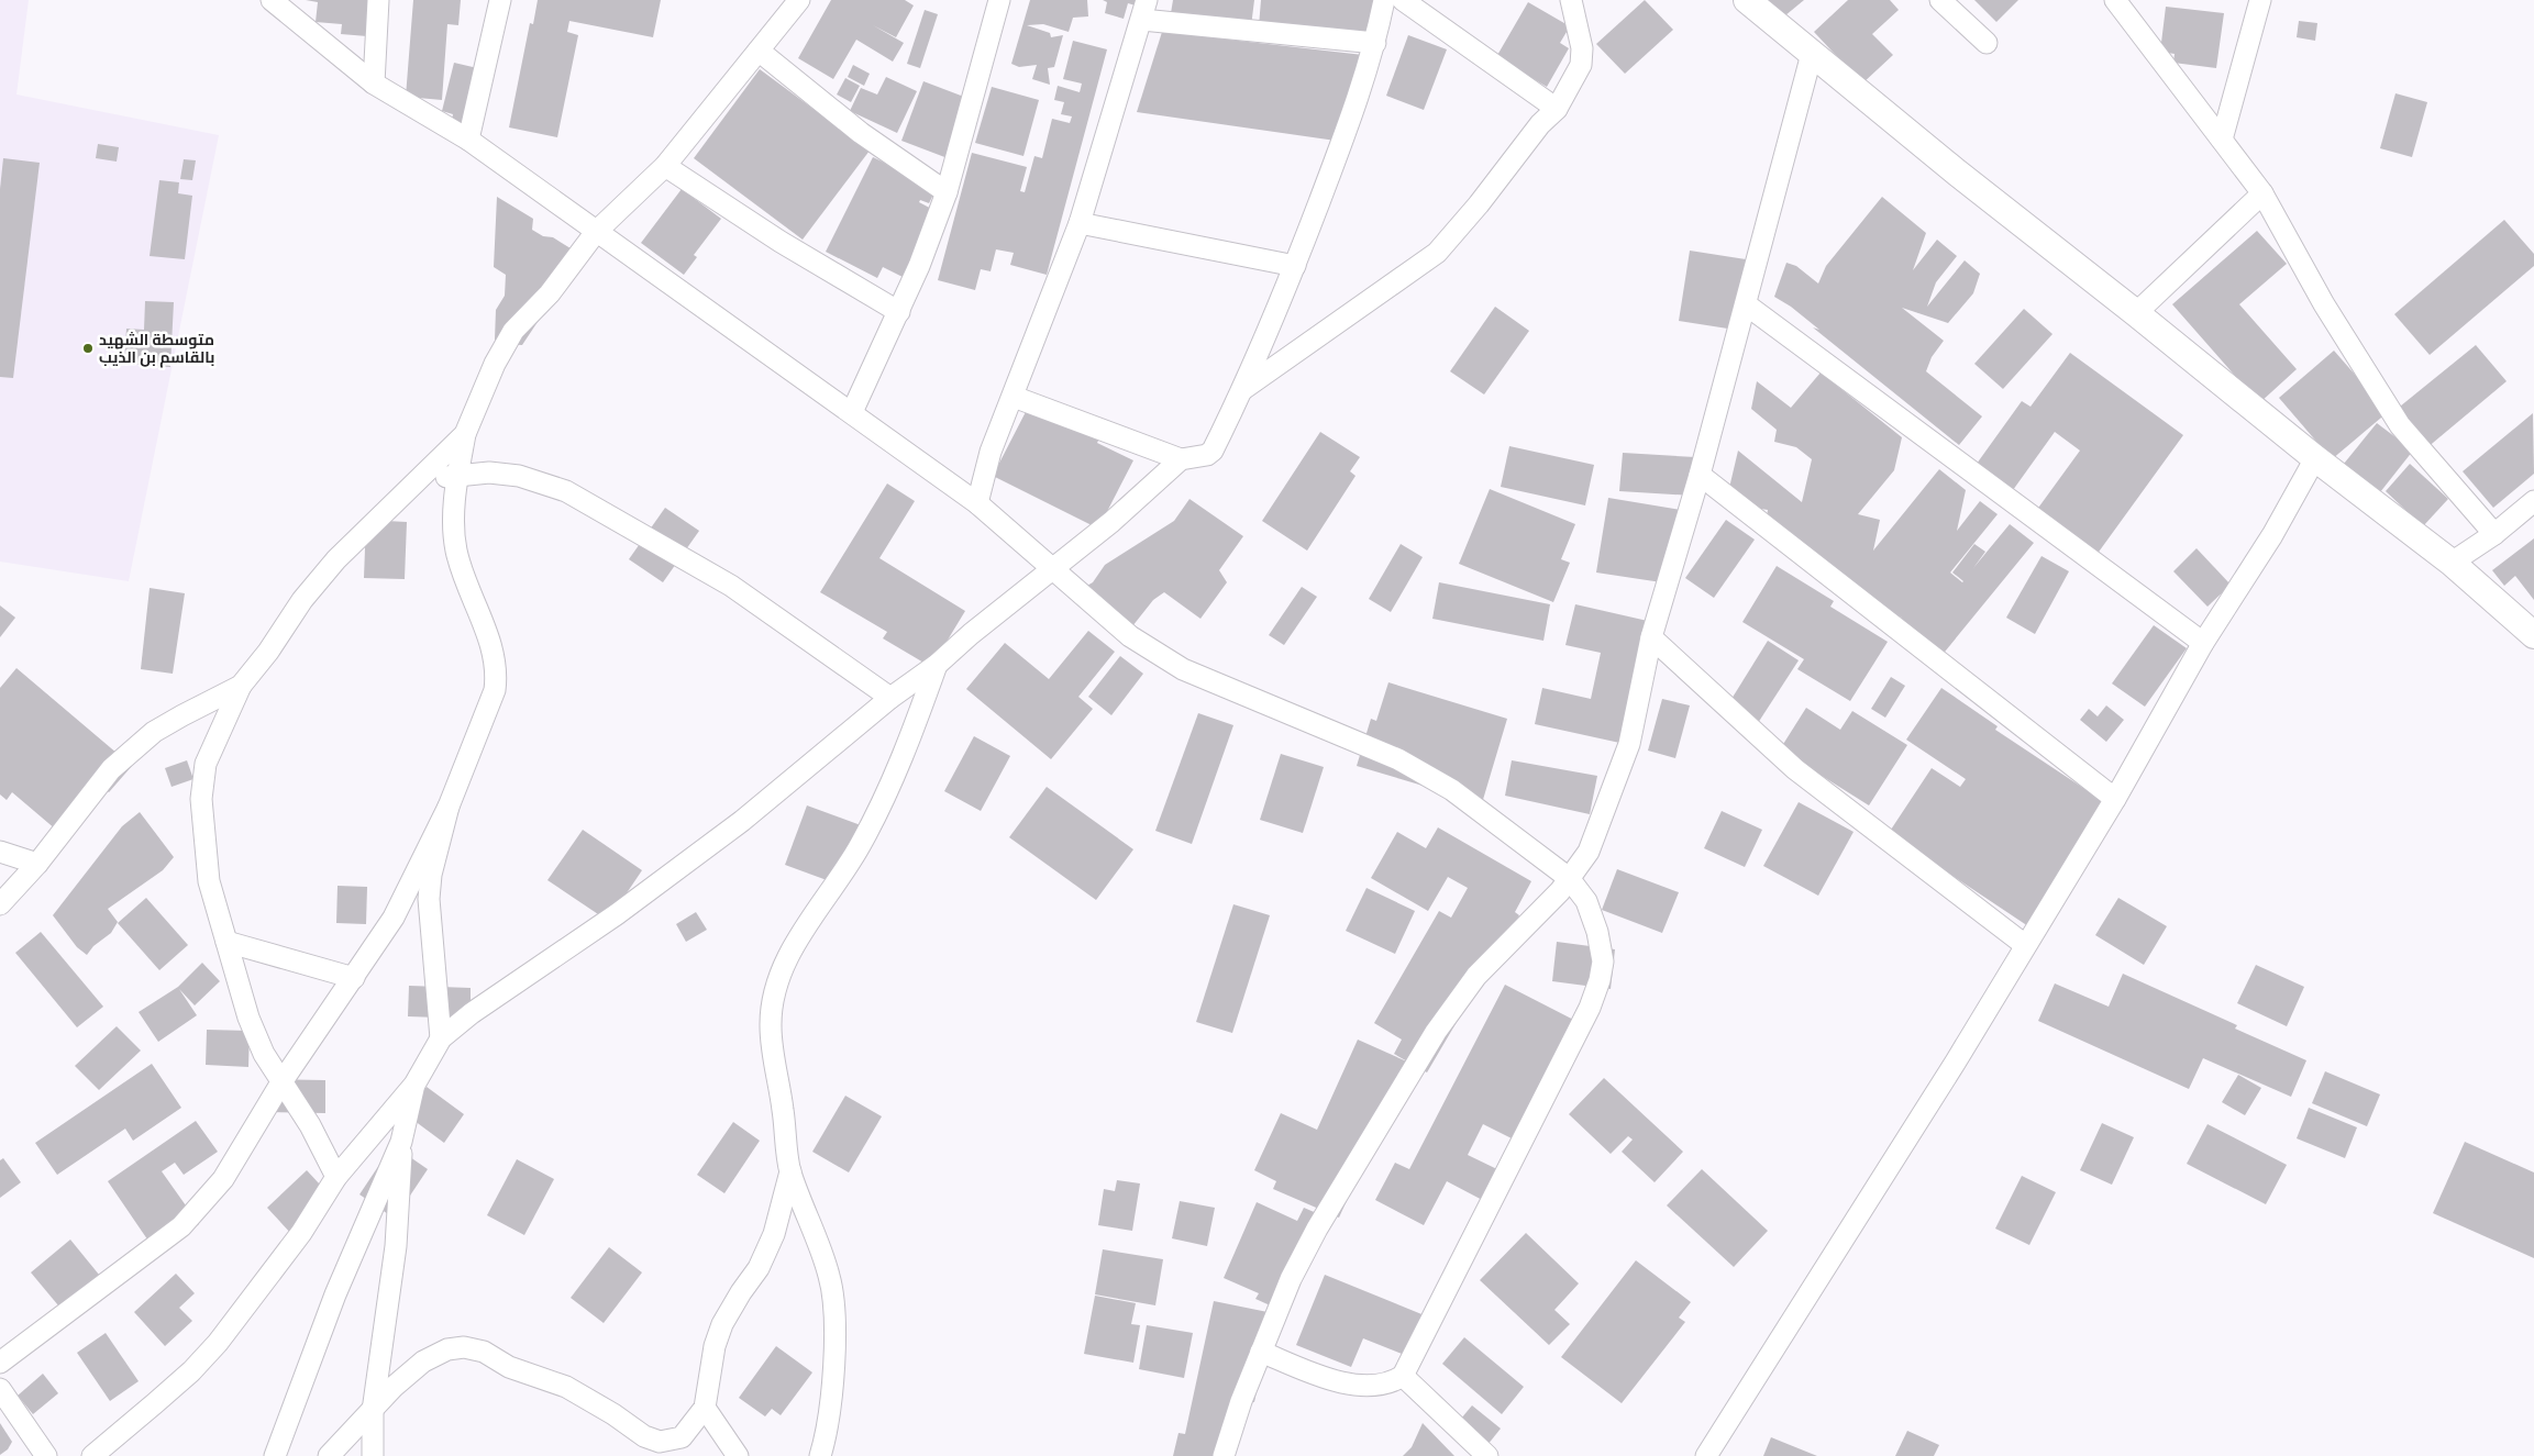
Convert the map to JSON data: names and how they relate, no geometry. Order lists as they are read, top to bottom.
{
  "places": ["متوسطة الشهيد بالقاسم بن الذيب"]
}
